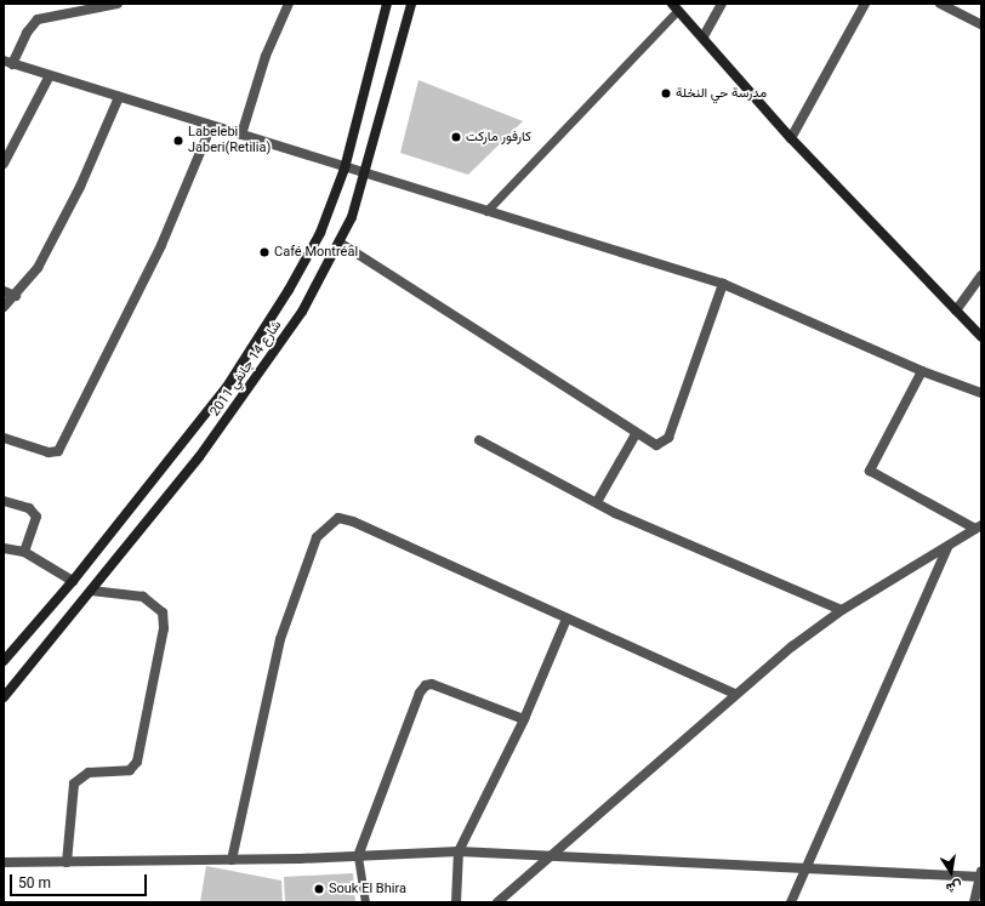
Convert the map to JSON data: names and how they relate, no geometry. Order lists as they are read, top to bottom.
{
  "streets": {
    "main road": ["شارع 14 جانفي 2011"]
  },
  "places": [
    "مدرسة حي النخلة",
    "كارفور ماركت",
    "Labelebi Jaberi(Retilia)",
    "Café Montréal",
    "Souk El Bhira"
  ],
  "scale_bar": "50 m",
  "north": "bottom"
}
